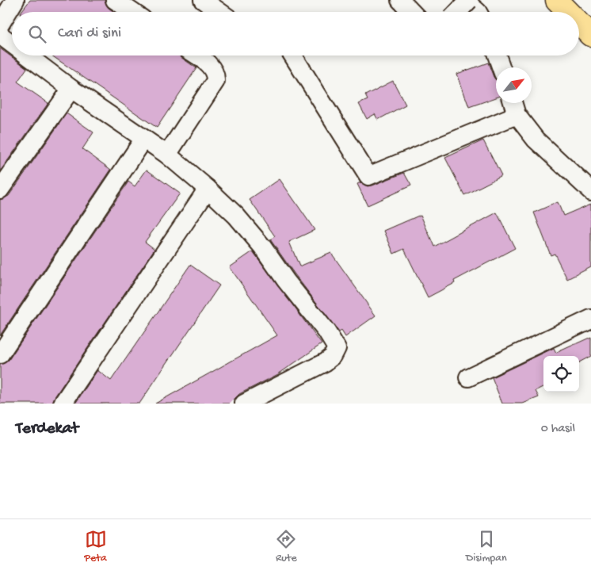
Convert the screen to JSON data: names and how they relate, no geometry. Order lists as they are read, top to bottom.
{
  "north": "top right",
  "page": {
    "search": "Cari di sini",
    "heading": ["Terdekat", "0 hasil"],
    "nav": ["Peta", "Rute", "Disimpan"]
  }
}
